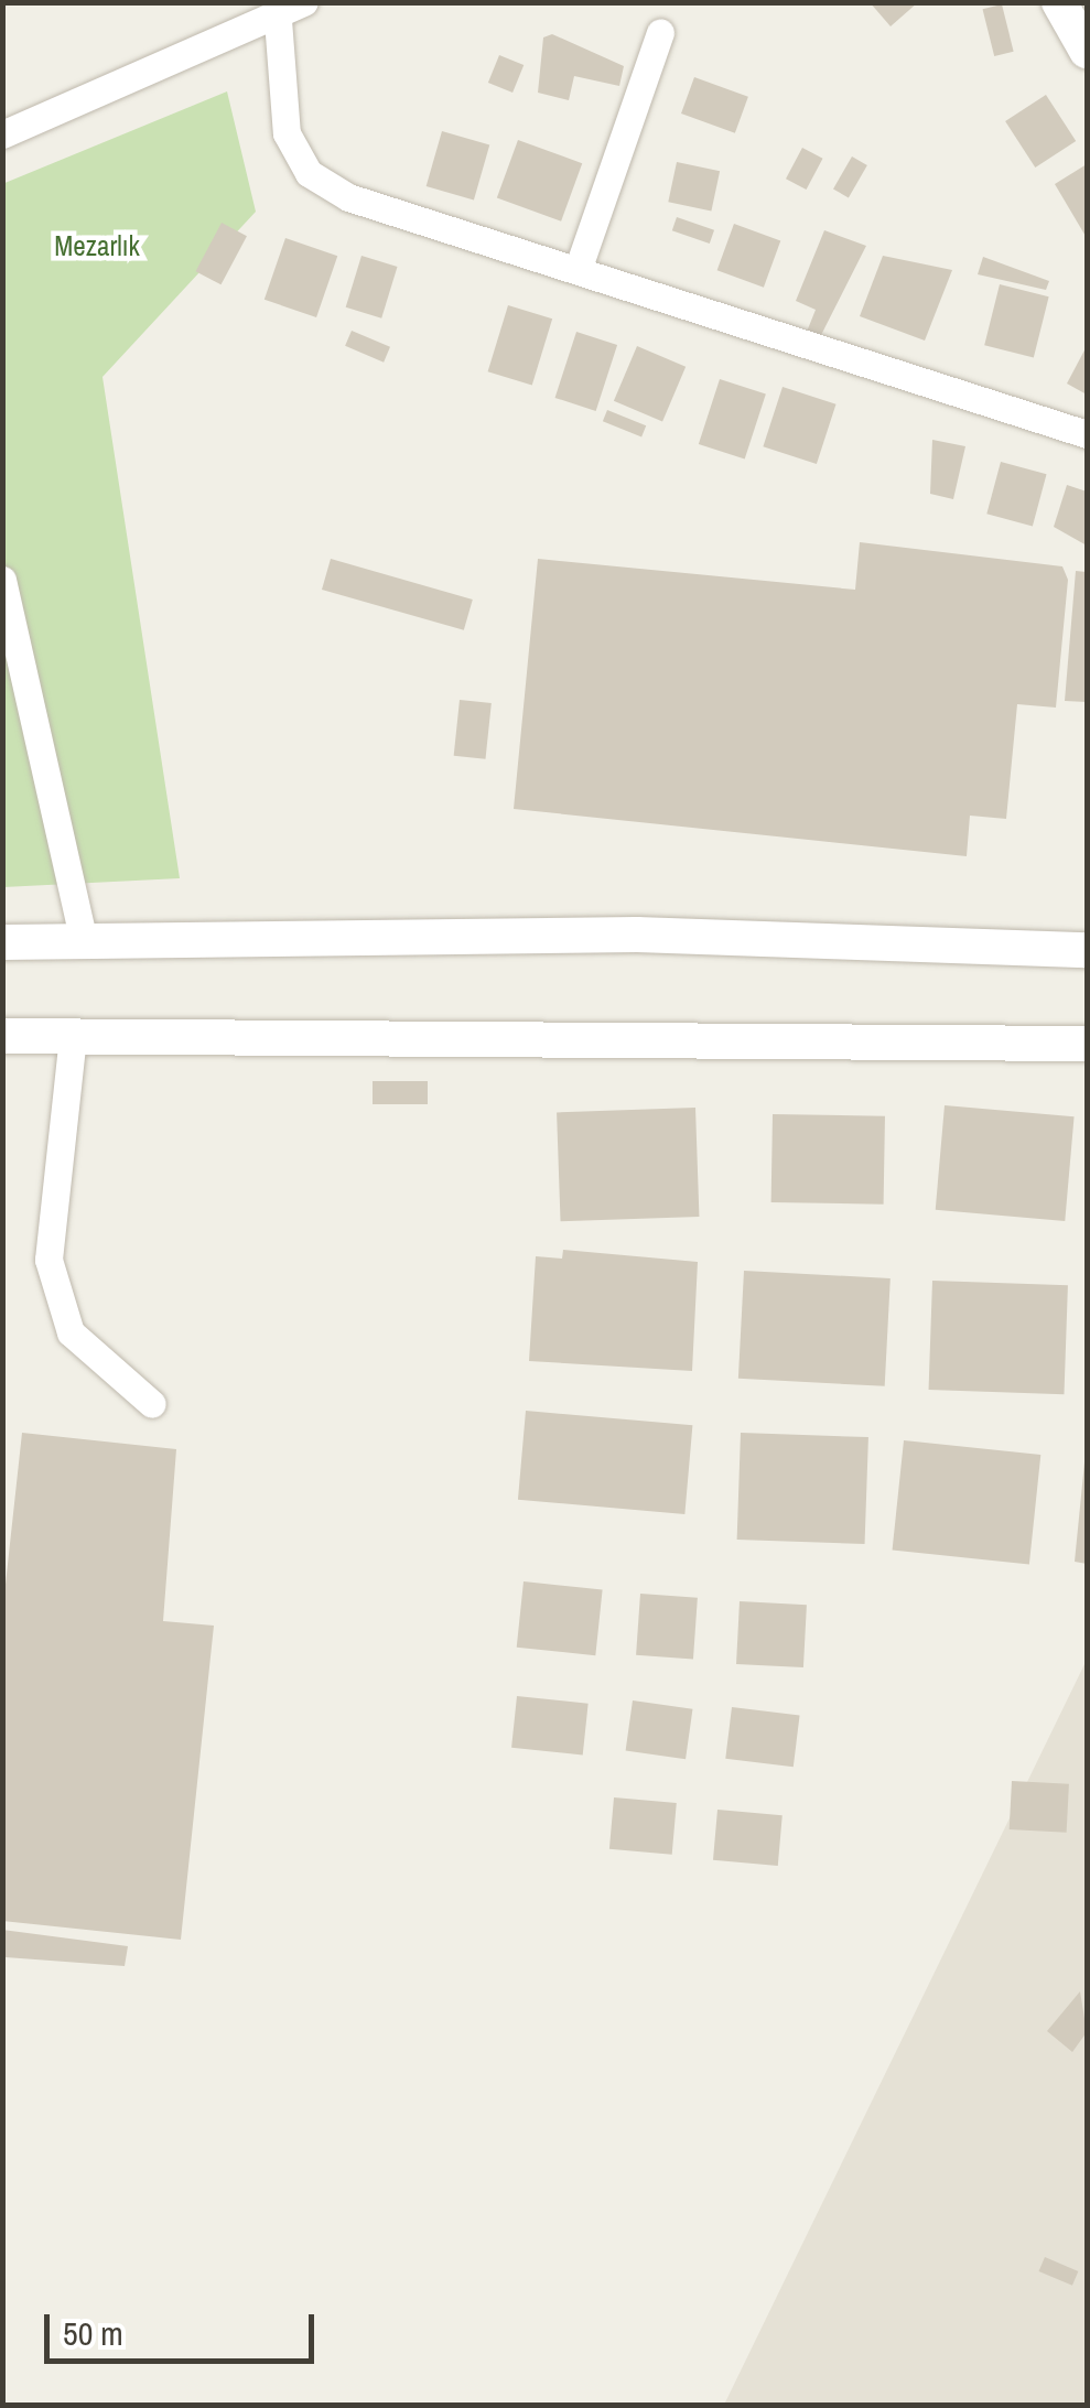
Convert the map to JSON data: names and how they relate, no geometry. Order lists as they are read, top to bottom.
{
  "parks": ["Mezarlık"],
  "scale_bar": "50 m"
}
